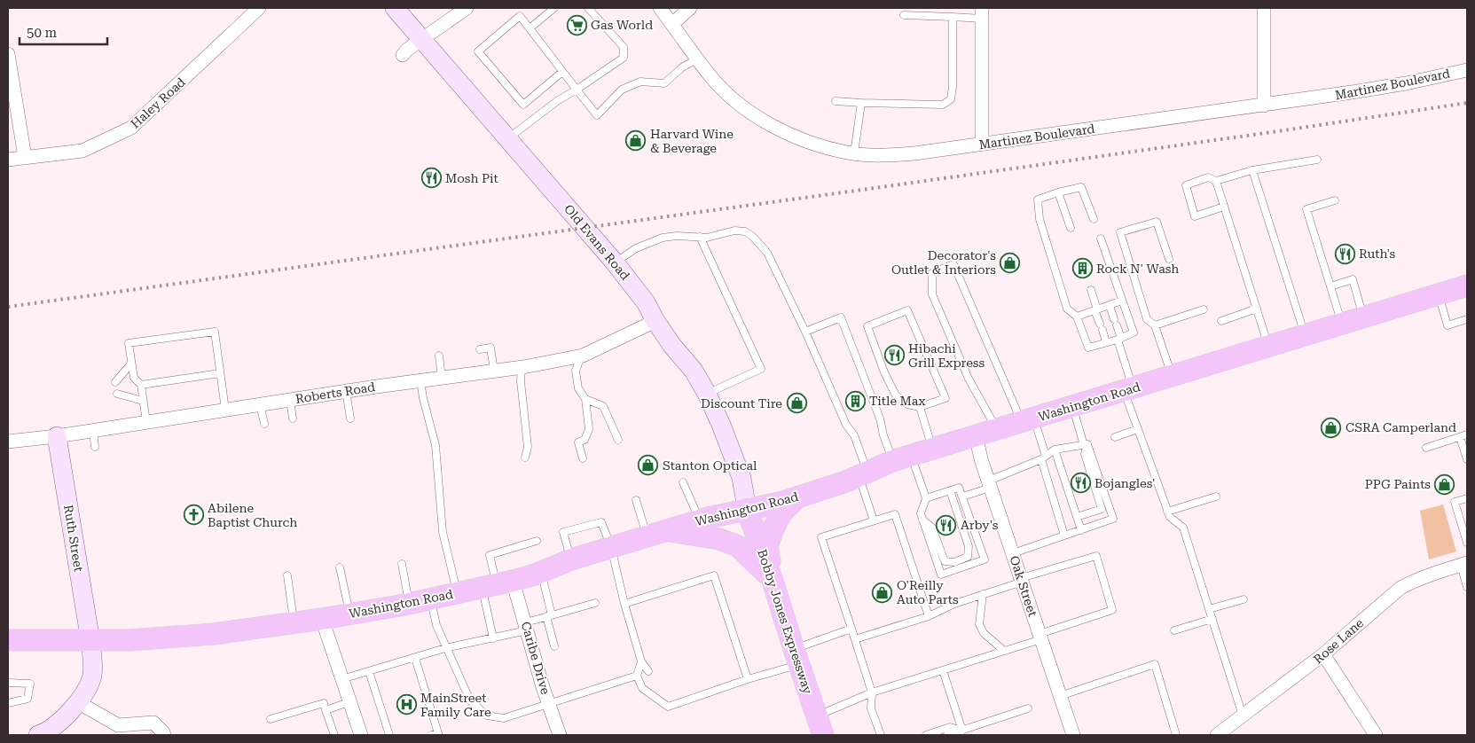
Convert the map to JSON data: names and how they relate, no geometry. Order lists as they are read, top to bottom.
{
  "streets": {
    "main road": ["Washington Road", "Bobby Jones Expressway"],
    "street": [
      "Martinez Boulevard",
      "Haley Road",
      "Old Evans Road",
      "Roberts Road",
      "Ruth Street",
      "Oak Street",
      "Rose Lane",
      "Caribe Drive"
    ]
  },
  "crossings": [
    ["Old Evans Road", "Roberts Road"],
    ["Old Evans Road", "Washington Road"],
    ["Old Evans Road", "Bobby Jones Expressway"],
    ["Roberts Road", "Ruth Street"],
    ["Washington Road", "Ruth Street"],
    ["Washington Road", "Oak Street"],
    ["Washington Road", "Bobby Jones Expressway"],
    ["Washington Road", "Caribe Drive"]
  ],
  "places": {
    "supermarket": ["Gas World"],
    "shop": [
      "Harvard Wine & Beverage",
      "Decorator's Outlet & Interiors",
      "Discount Tire",
      "CSRA Camperland",
      "Stanton Optical",
      "PPG Paints",
      "O'Reilly Auto Parts"
    ],
    "restaurant": [
      "Mosh Pit",
      "Ruth's",
      "Hibachi Grill Express",
      "Bojangles'",
      "Arby's"
    ],
    "building": ["Rock N' Wash", "Title Max"],
    "church": ["Abilene Baptist Church"],
    "hospital": ["MainStreet Family Care"]
  },
  "scale_bar": "50 m"
}
